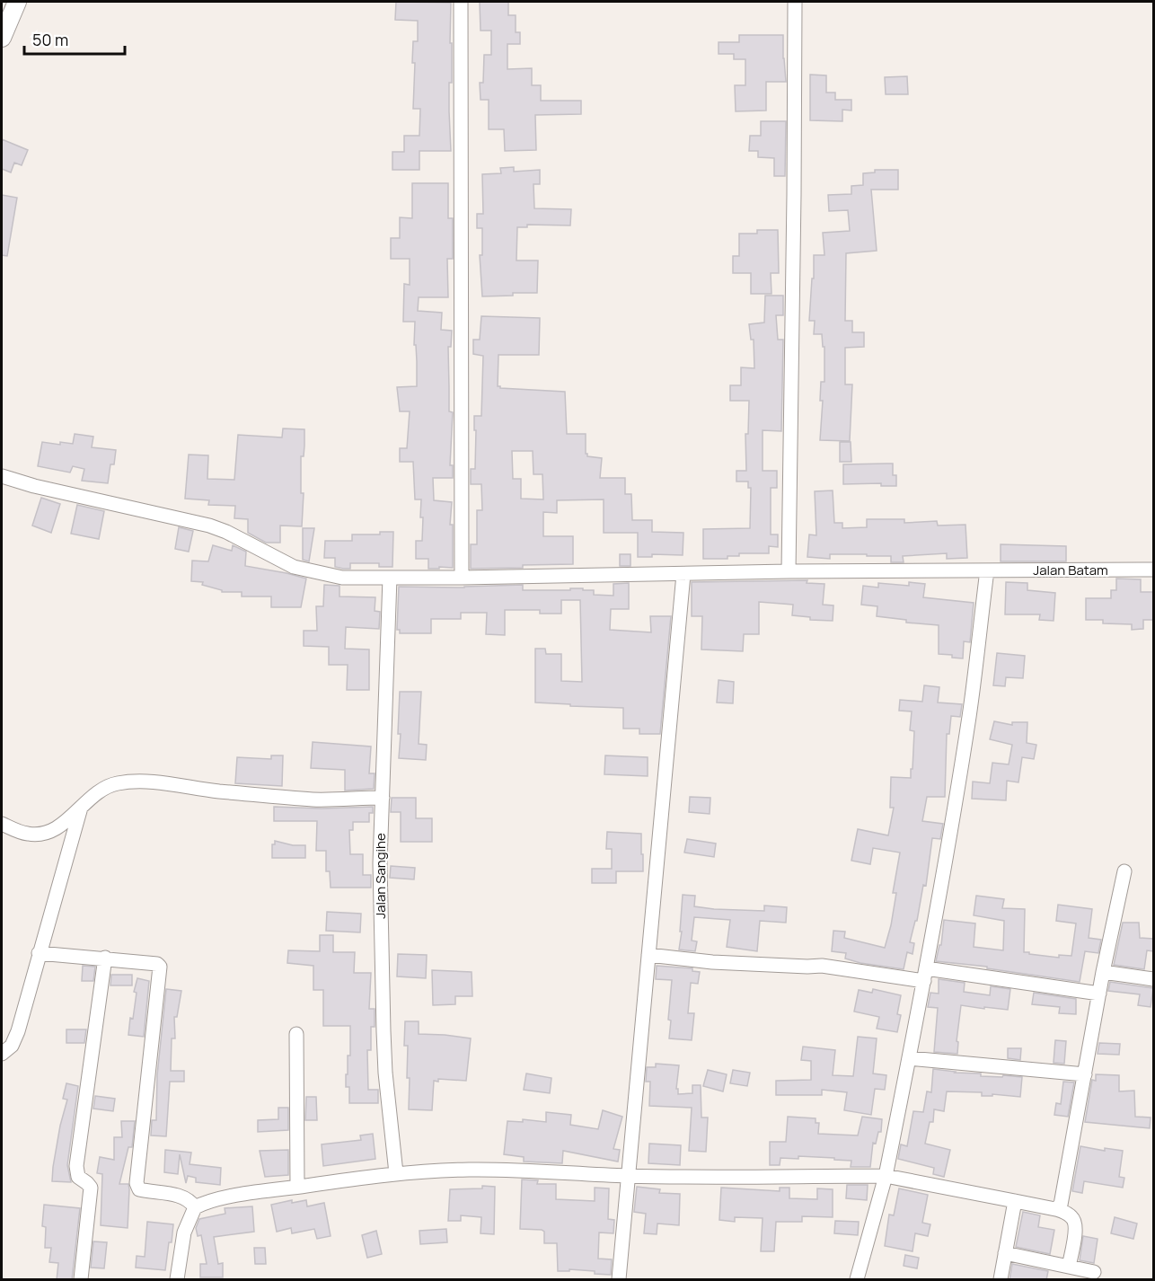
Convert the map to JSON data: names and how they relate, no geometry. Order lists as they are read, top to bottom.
{
  "streets": {
    "street": ["Jalan Batam", "Jalan Sangihe"]
  },
  "crossings": [
    ["Jalan Batam", "Jalan Sangihe"]
  ],
  "scale_bar": "50 m"
}
